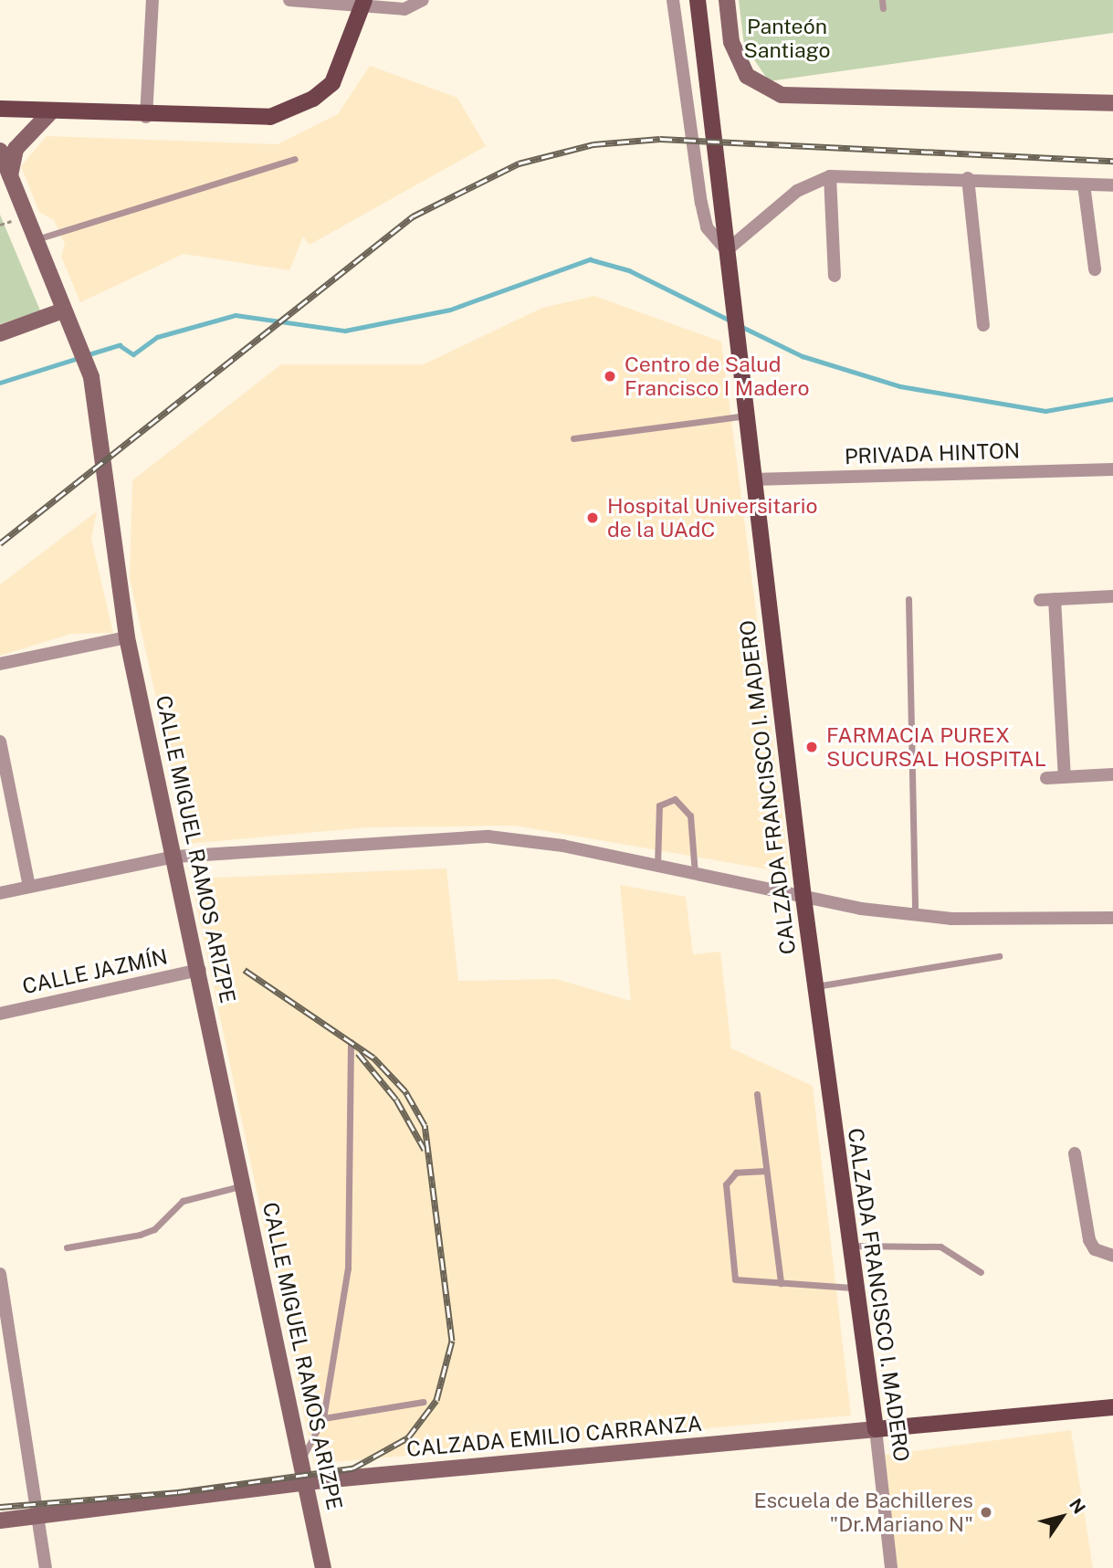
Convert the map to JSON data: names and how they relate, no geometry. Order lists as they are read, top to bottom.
{
  "streets": {
    "main road": ["CALZADA FRANCISCO I. MADERO", "CALLE MIGUEL RAMOS ARIZPE", "CALZADA EMILIO CARRANZA"],
    "street": ["PRIVADA HINTON", "CALLE JAZMÍN"]
  },
  "crossings": [
    ["PRIVADA HINTON", "CALZADA FRANCISCO I. MADERO"],
    ["CALZADA FRANCISCO I. MADERO", "CALZADA EMILIO CARRANZA"],
    ["CALLE MIGUEL RAMOS ARIZPE", "CALLE JAZMÍN"],
    ["CALLE MIGUEL RAMOS ARIZPE", "CALZADA EMILIO CARRANZA"]
  ],
  "parks": ["Panteón Santiago"],
  "places": [
    "Centro de Salud Francisco I Madero",
    "Hospital Universitario de la UAdC",
    "FARMACIA PUREX SUCURSAL HOSPITAL",
    "Escuela de Bachilleres \"Dr.Mariano N\""
  ],
  "north": "top right"
}
